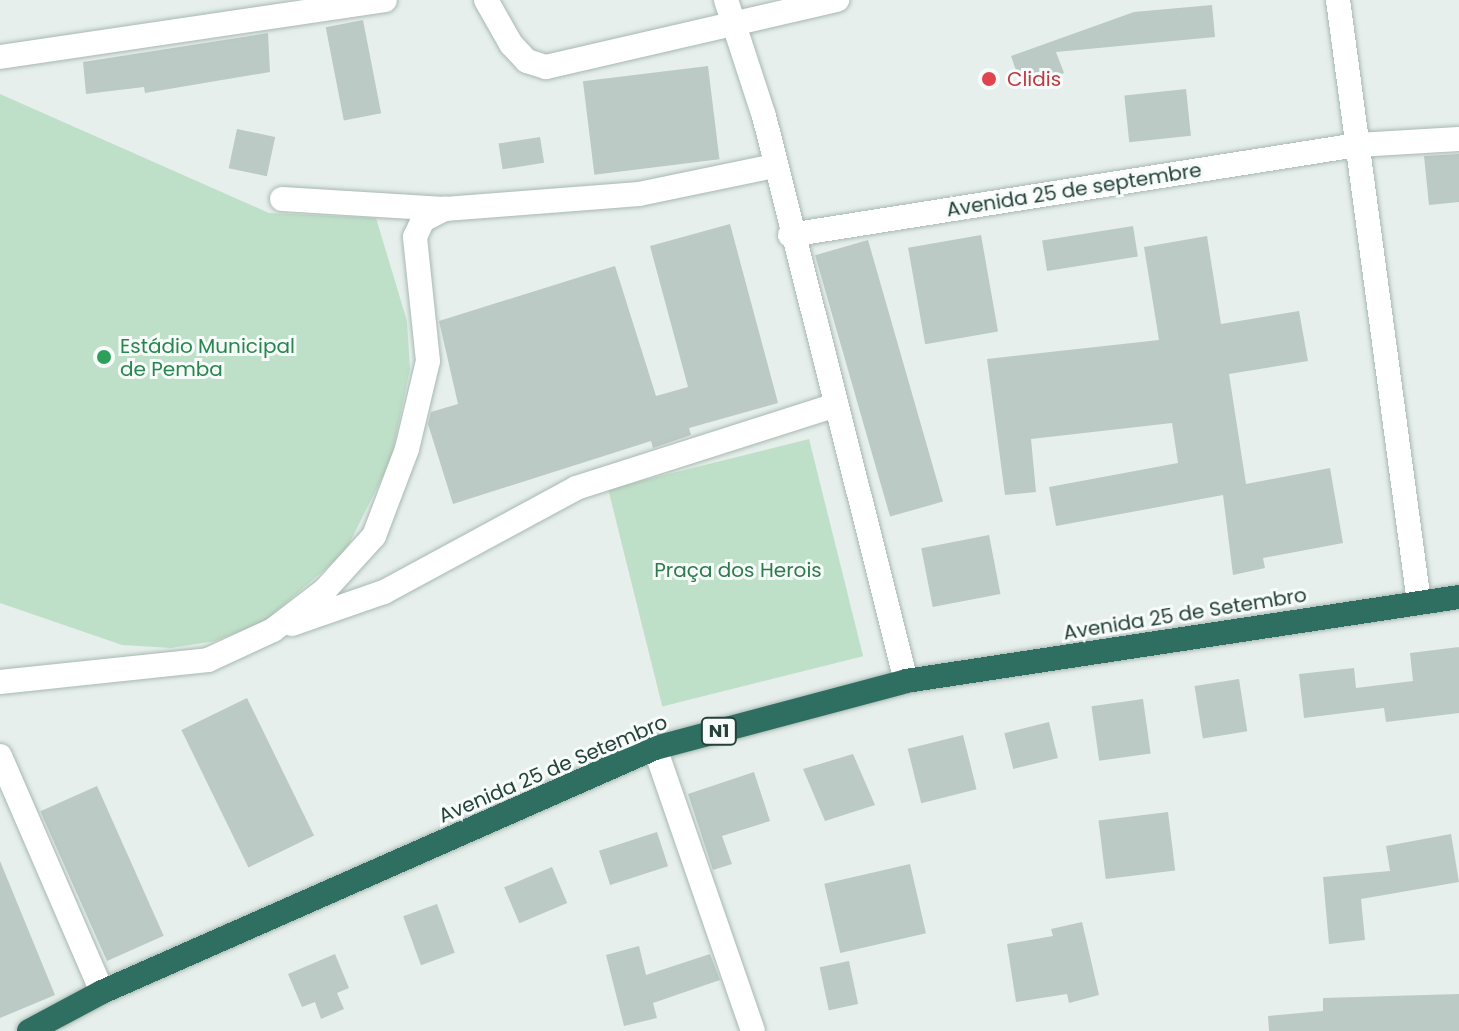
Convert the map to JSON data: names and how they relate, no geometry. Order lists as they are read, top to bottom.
{
  "streets": {
    "highway": ["Avenida 25 de Setembro", "N1"],
    "street": ["Avenida 25 de septembre"]
  },
  "parks": ["Praça dos Herois"],
  "places": ["Clidis", "Estádio Municipal de Pemba"]
}
